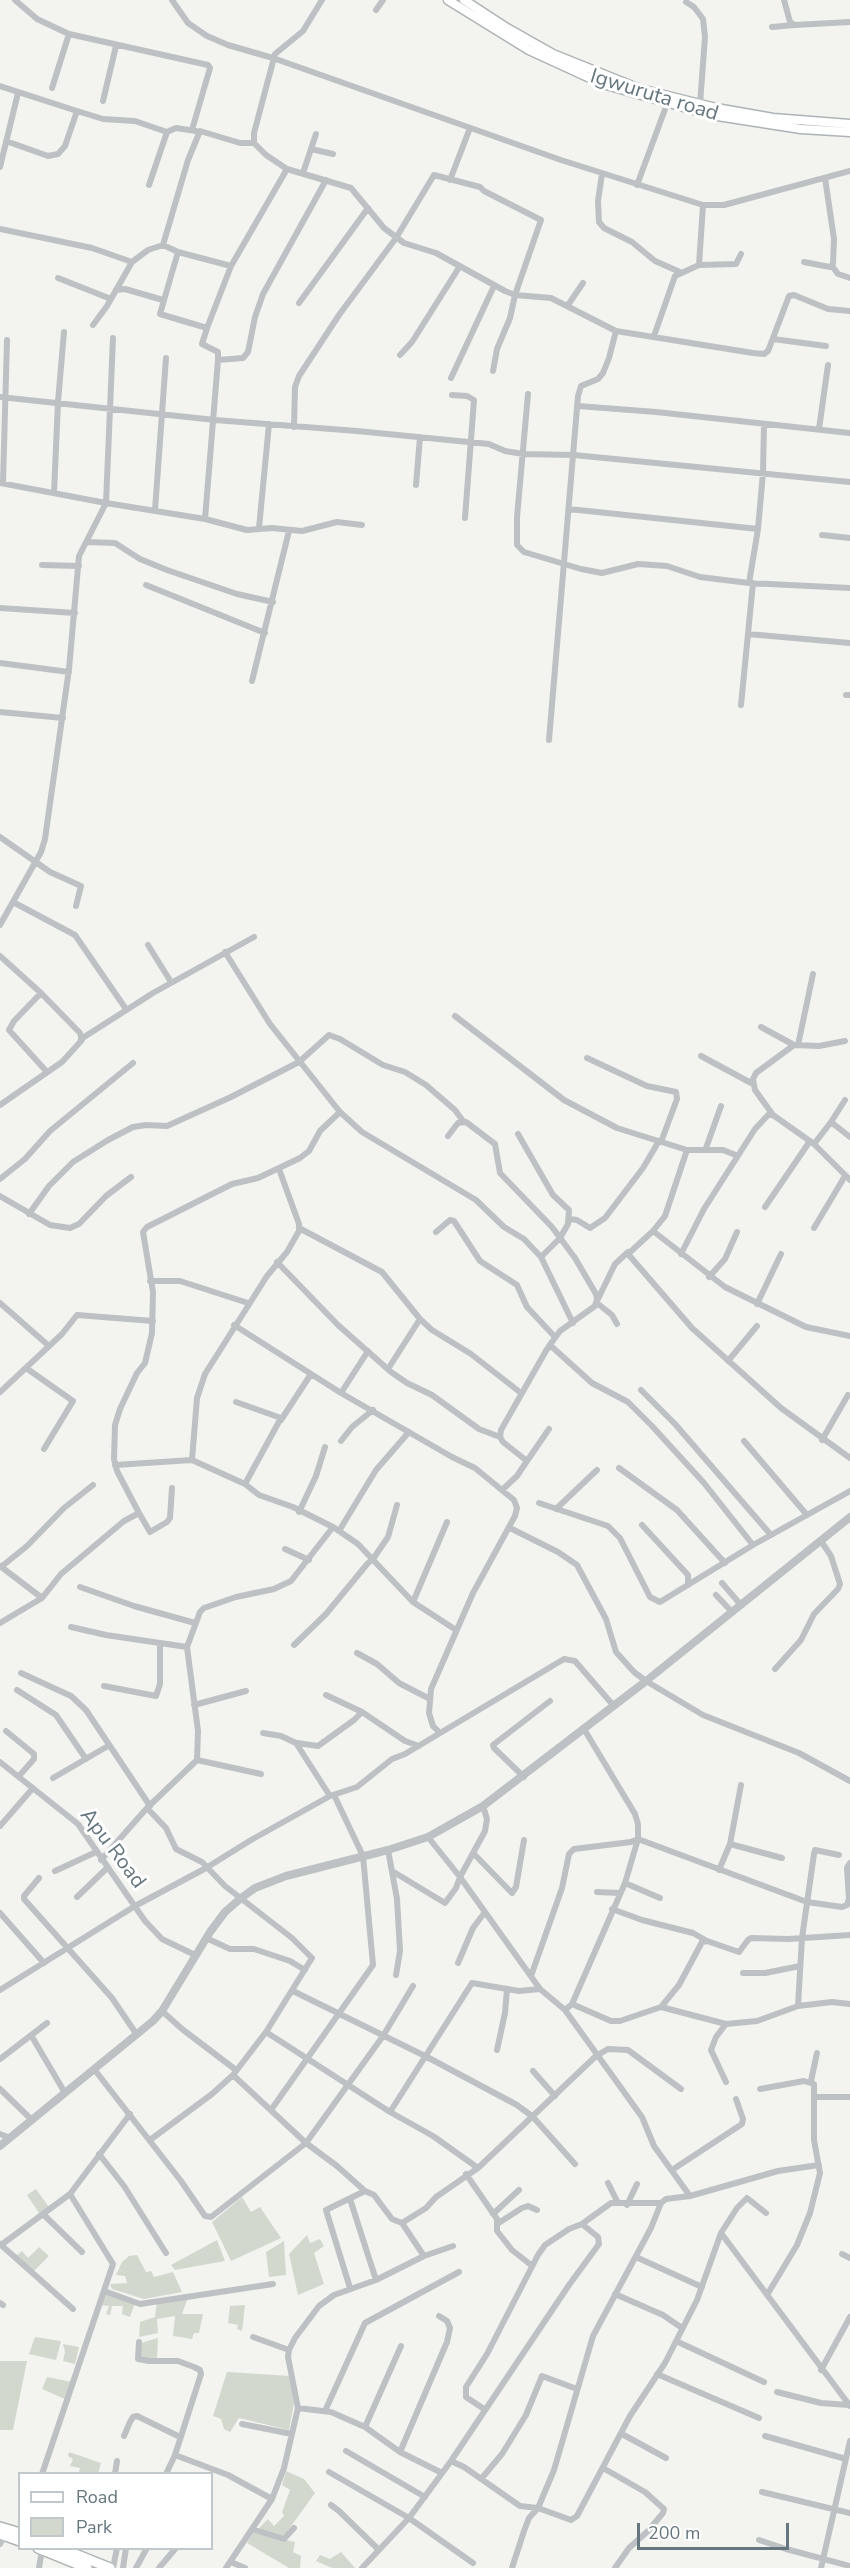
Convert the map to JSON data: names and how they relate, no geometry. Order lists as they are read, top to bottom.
{
  "streets": {
    "main road": ["Igwuruta road"],
    "street": ["Apu Road"]
  },
  "legend": ["Road", "Park"],
  "scale_bar": "200 m"
}
